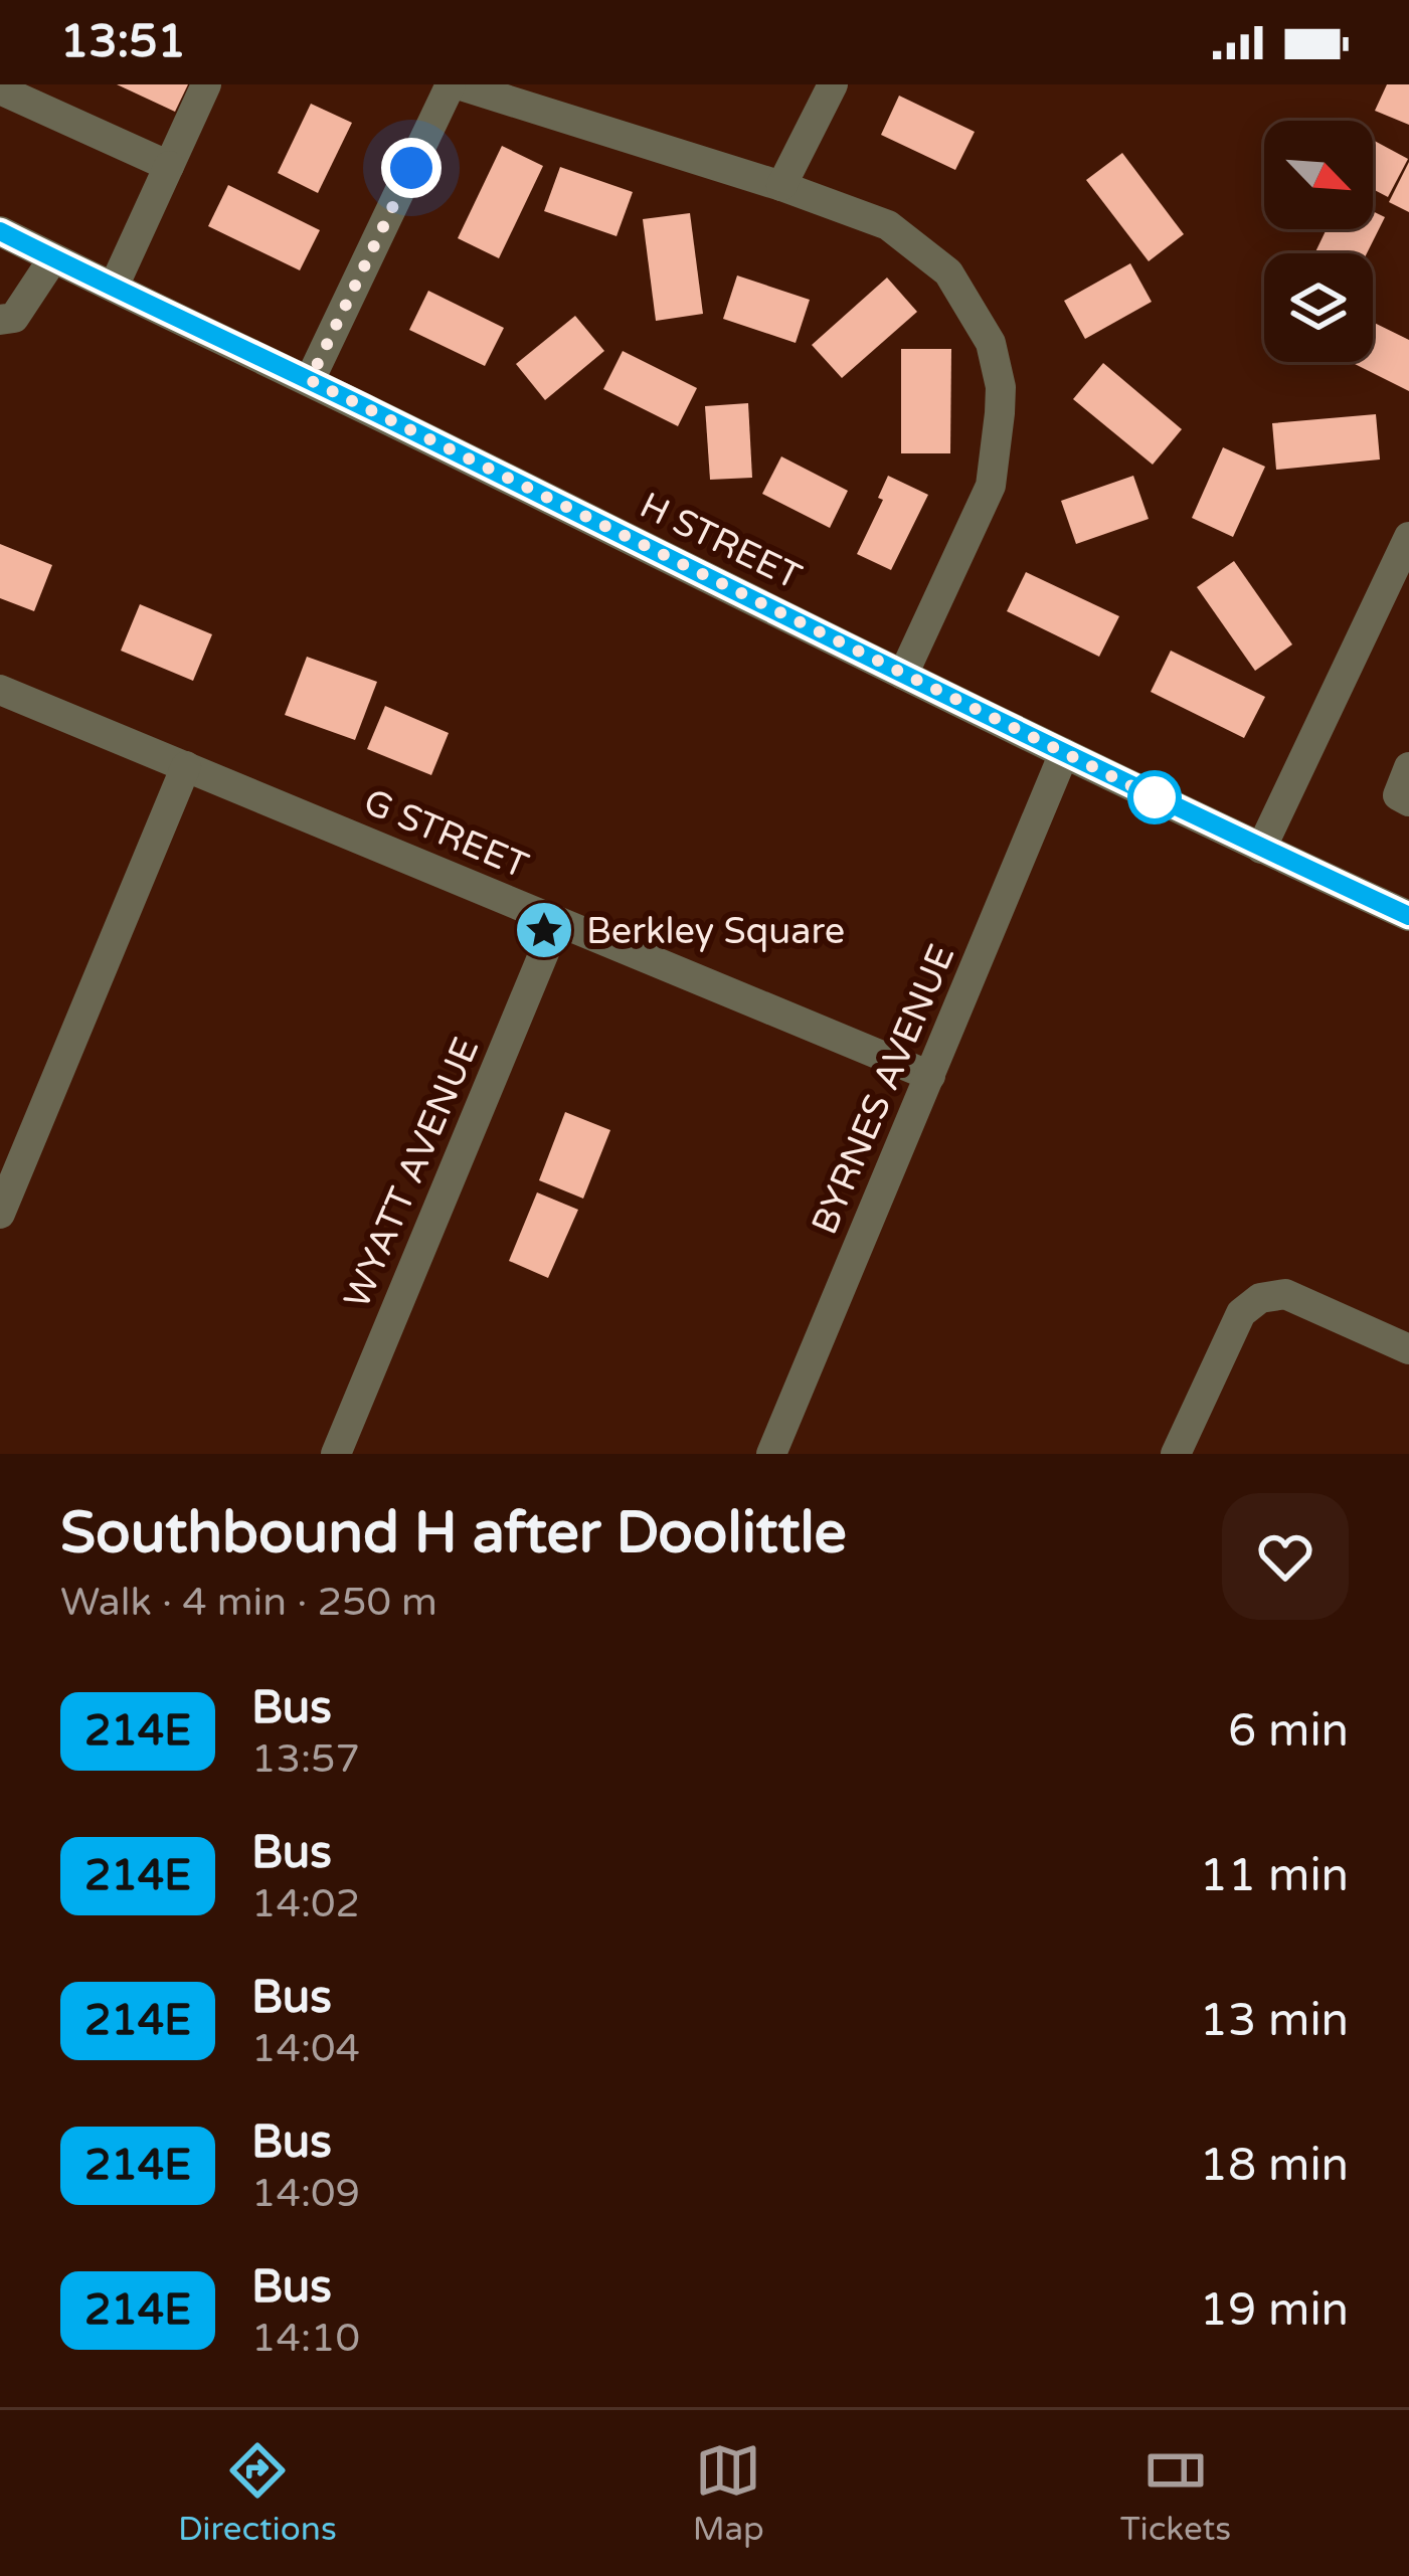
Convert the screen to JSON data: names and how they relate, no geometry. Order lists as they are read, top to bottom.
{
  "streets": {
    "street": [
      "H STREET",
      "G STREET",
      "BYRNES AVENUE",
      "WYATT AVENUE"
    ]
  },
  "crossings": [
    ["H STREET", "BYRNES AVENUE"],
    ["G STREET", "BYRNES AVENUE"],
    ["G STREET", "WYATT AVENUE"]
  ],
  "places": {
    "place": ["Berkley Square"]
  },
  "lines": ["bus line 214E"],
  "north": "bottom right",
  "page": {
    "status": "13:51",
    "heading": ["Southbound H after Doolittle", "Walk · 4 min · 250 m"],
    "list": [
      {
        "mark": "214E",
        "name": "Bus",
        "note": "13:57",
        "value": "6 min"
      },
      {
        "mark": "214E",
        "name": "Bus",
        "note": "14:02",
        "value": "11 min"
      },
      {
        "mark": "214E",
        "name": "Bus",
        "note": "14:04",
        "value": "13 min"
      },
      {
        "mark": "214E",
        "name": "Bus",
        "note": "14:09",
        "value": "18 min"
      },
      {
        "mark": "214E",
        "name": "Bus",
        "note": "14:10",
        "value": "19 min"
      }
    ],
    "tabs": ["Directions", "Map", "Tickets"]
  }
}
